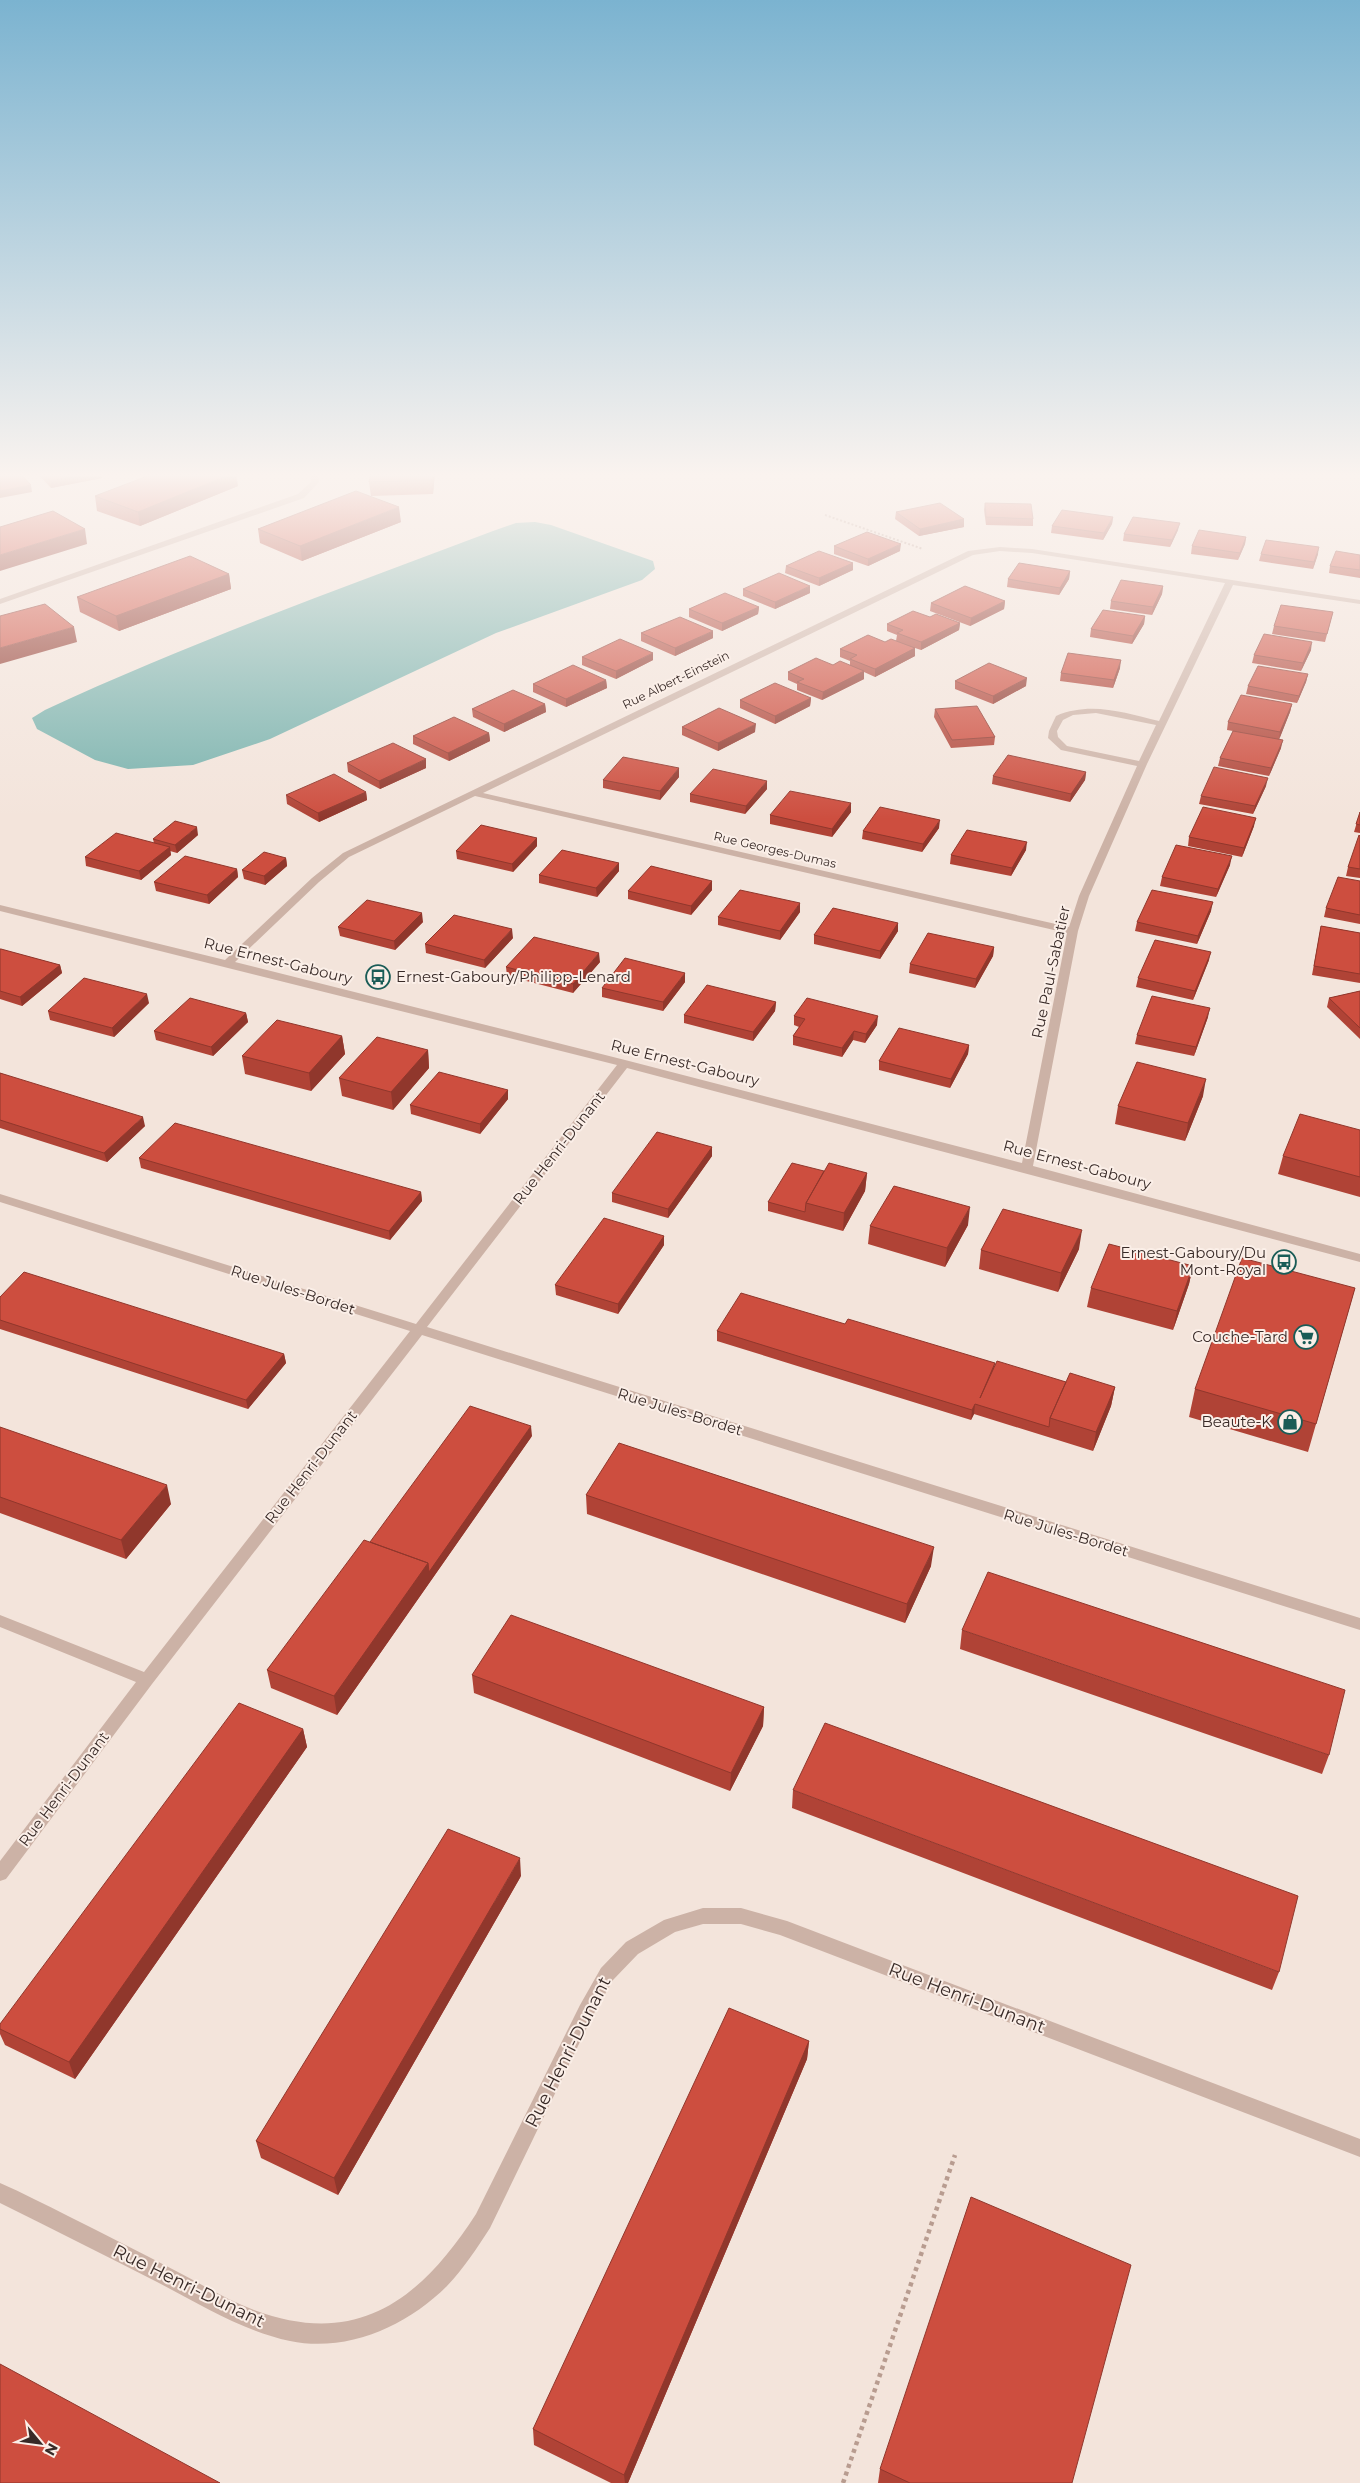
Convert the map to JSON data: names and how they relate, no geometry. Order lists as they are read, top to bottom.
{
  "streets": {
    "street": [
      "Rue Albert-Einstein",
      "Rue Georges-Dumas",
      "Rue Ernest-Gaboury",
      "Rue Paul-Sabatier",
      "Rue Henri-Dunant",
      "Rue Jules-Bordet"
    ]
  },
  "crossings": [
    ["Rue Albert-Einstein", "Rue Georges-Dumas"],
    ["Rue Albert-Einstein", "Rue Ernest-Gaboury"],
    ["Rue Georges-Dumas", "Rue Paul-Sabatier"],
    ["Rue Ernest-Gaboury", "Rue Paul-Sabatier"],
    ["Rue Ernest-Gaboury", "Rue Henri-Dunant"],
    ["Rue Henri-Dunant", "Rue Jules-Bordet"]
  ],
  "places": {
    "bus stop": ["Ernest-Gaboury/Philipp-Lenard", "Ernest-Gaboury/Du Mont-Royal"],
    "supermarket": ["Couche-Tard"],
    "shop": ["Beaute-K"]
  },
  "north": "bottom right"
}
